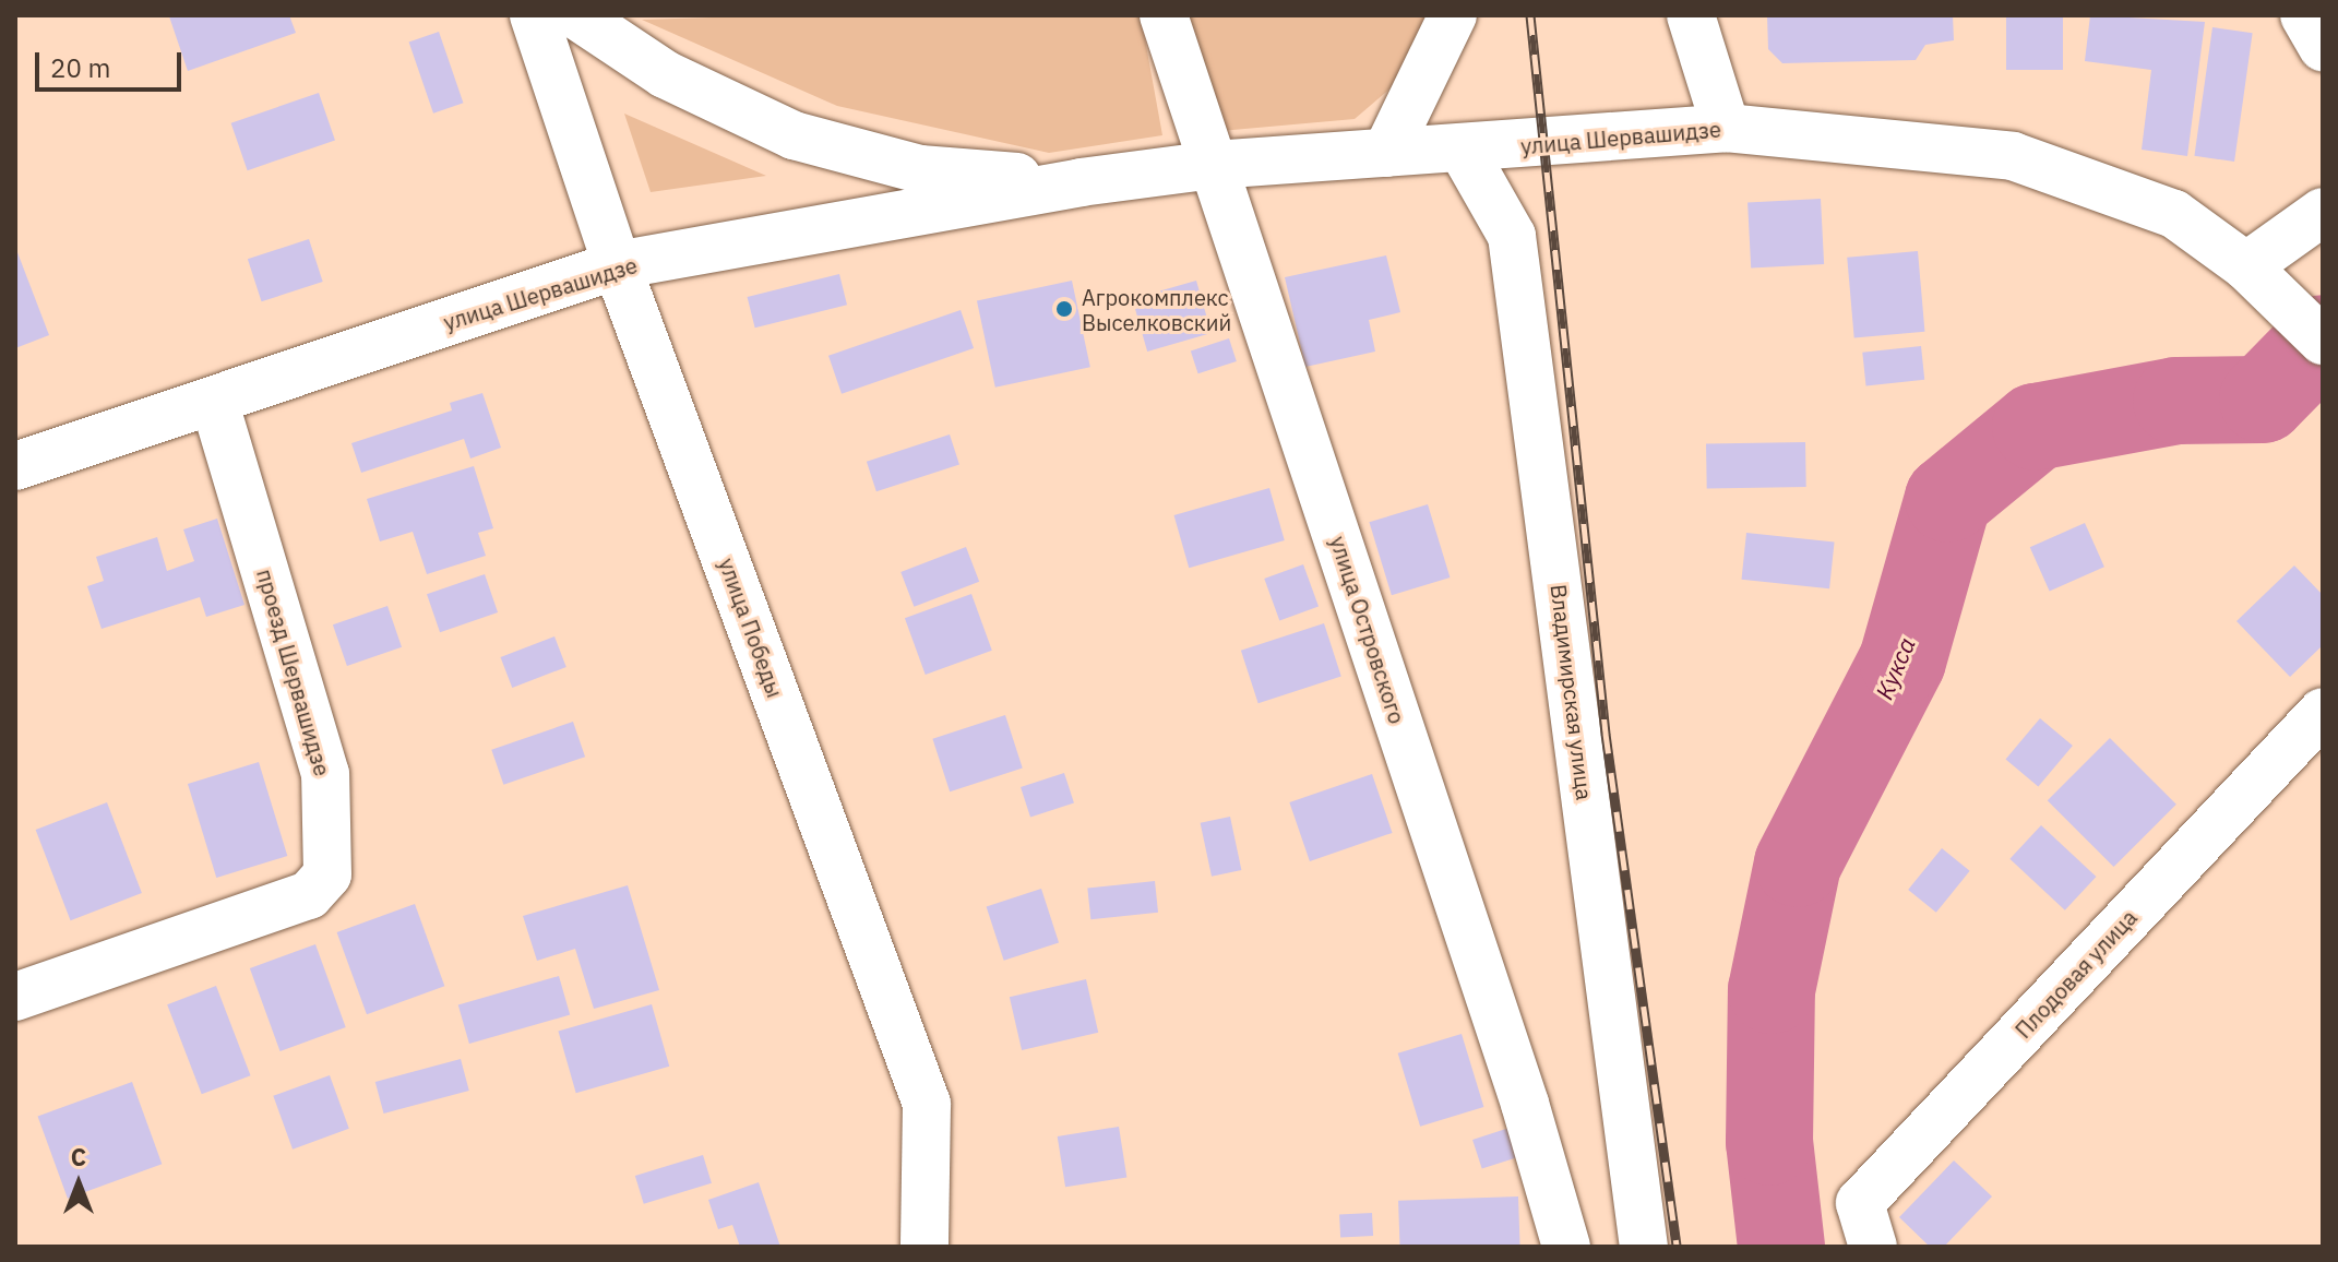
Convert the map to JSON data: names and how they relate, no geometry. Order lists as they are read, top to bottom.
{
  "streets": {
    "street": [
      "улица Шервашидзе",
      "улица Победы",
      "улица Островского",
      "проезд Шервашидзе",
      "Владимирская улица",
      "Плодовая улица"
    ]
  },
  "crossings": [
    ["улица Шервашидзе", "улица Победы"],
    ["улица Шервашидзе", "улица Островского"],
    ["улица Шервашидзе", "проезд Шервашидзе"],
    ["улица Шервашидзе", "Владимирская улица"]
  ],
  "water": ["Кукса"],
  "places": ["Агрокомплекс Выселковский"],
  "scale_bar": "20 m",
  "north": "top"
}
